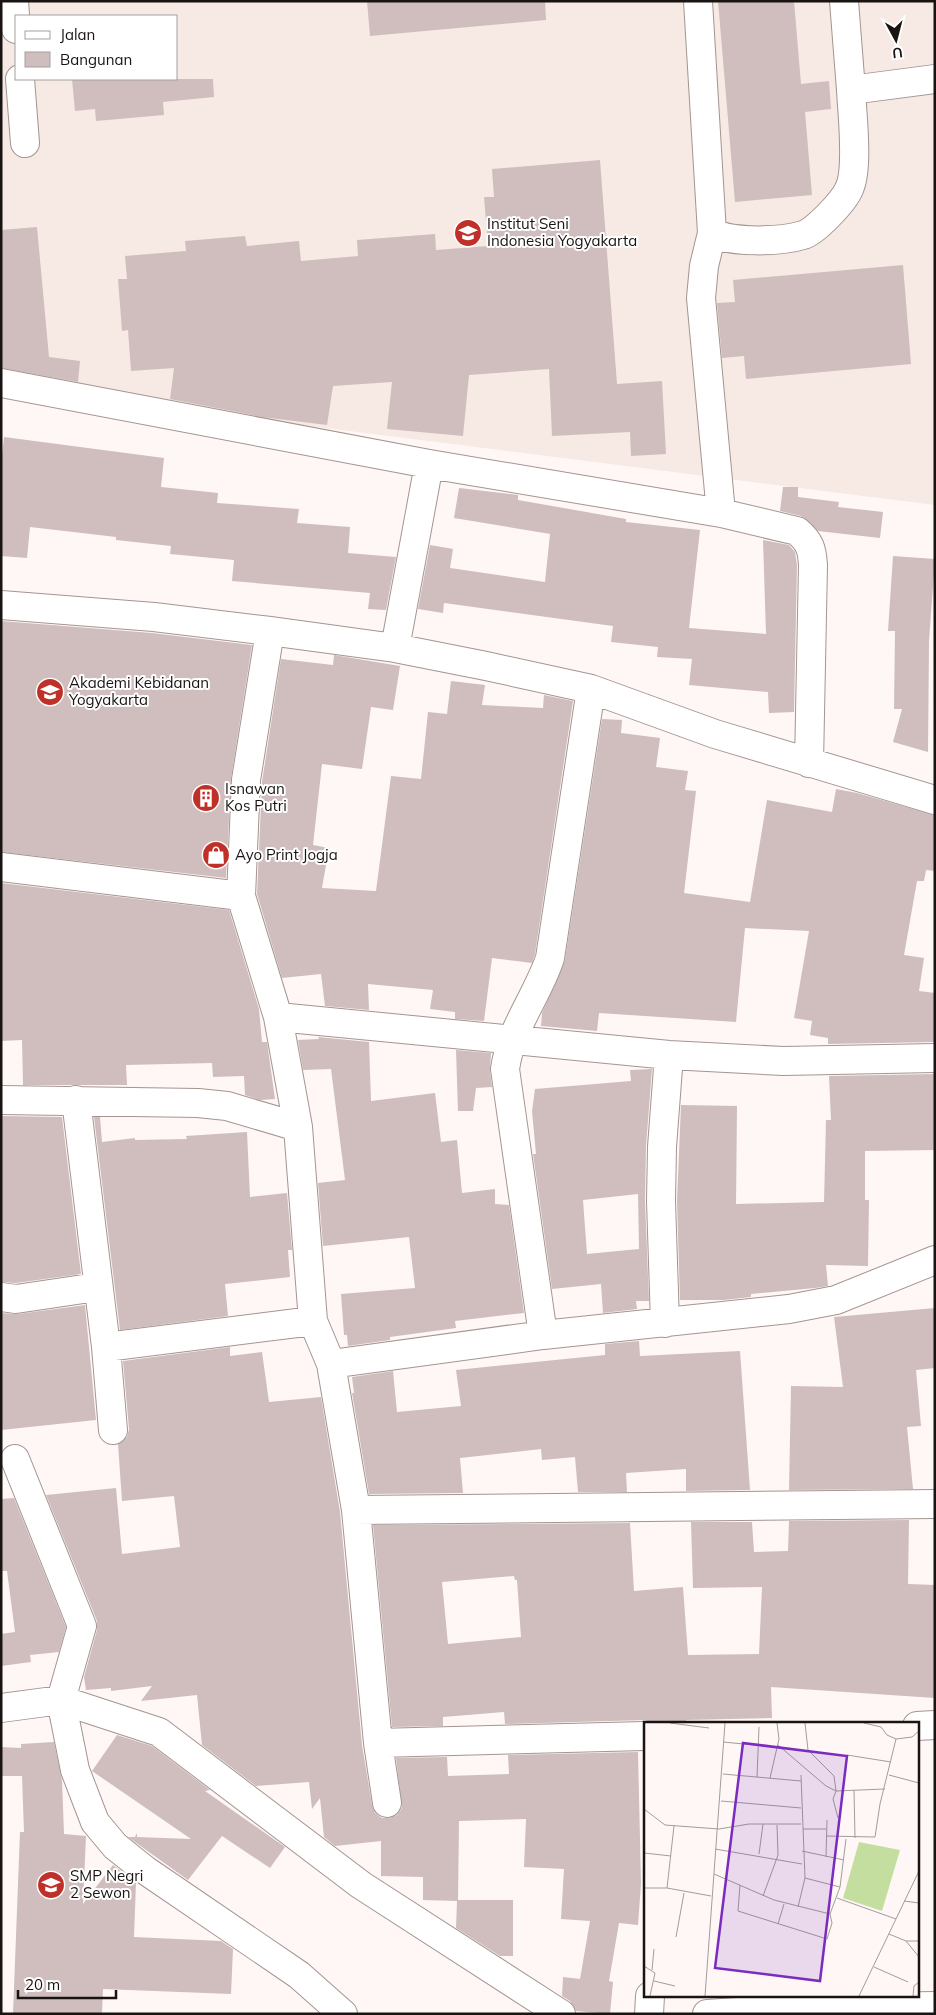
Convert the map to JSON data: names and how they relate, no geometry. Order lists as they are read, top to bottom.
{
  "places": {
    "school or university": ["Institut Seni Indonesia Yogyakarta", "Akademi Kebidanan Yogyakarta", "SMP Negri 2 Sewon"],
    "building": ["Isnawan Kos Putri"],
    "shop": ["Ayo Print Jogja"]
  },
  "legend": ["Jalan", "Bangunan"],
  "scale_bar": "20 m",
  "north": "bottom"
}
